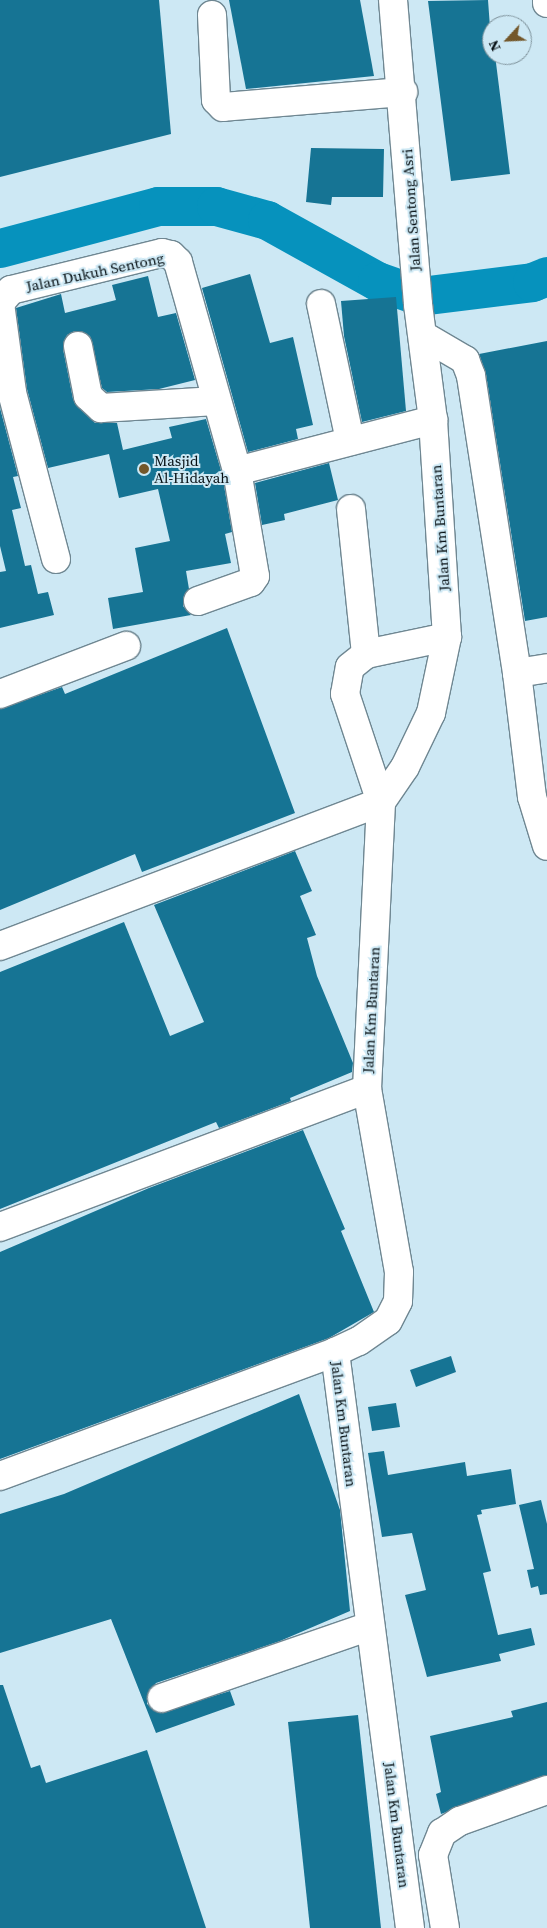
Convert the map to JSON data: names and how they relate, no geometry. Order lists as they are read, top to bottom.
{
  "streets": {
    "lane": ["Jalan Sentong Asri", "Jalan Dukuh Sentong", "Jalan Km Buntaran"]
  },
  "crossings": [
    ["Jalan Sentong Asri", "Jalan Km Buntaran"]
  ],
  "places": ["Masjid Al-Hidayah"],
  "north": "bottom left"
}
